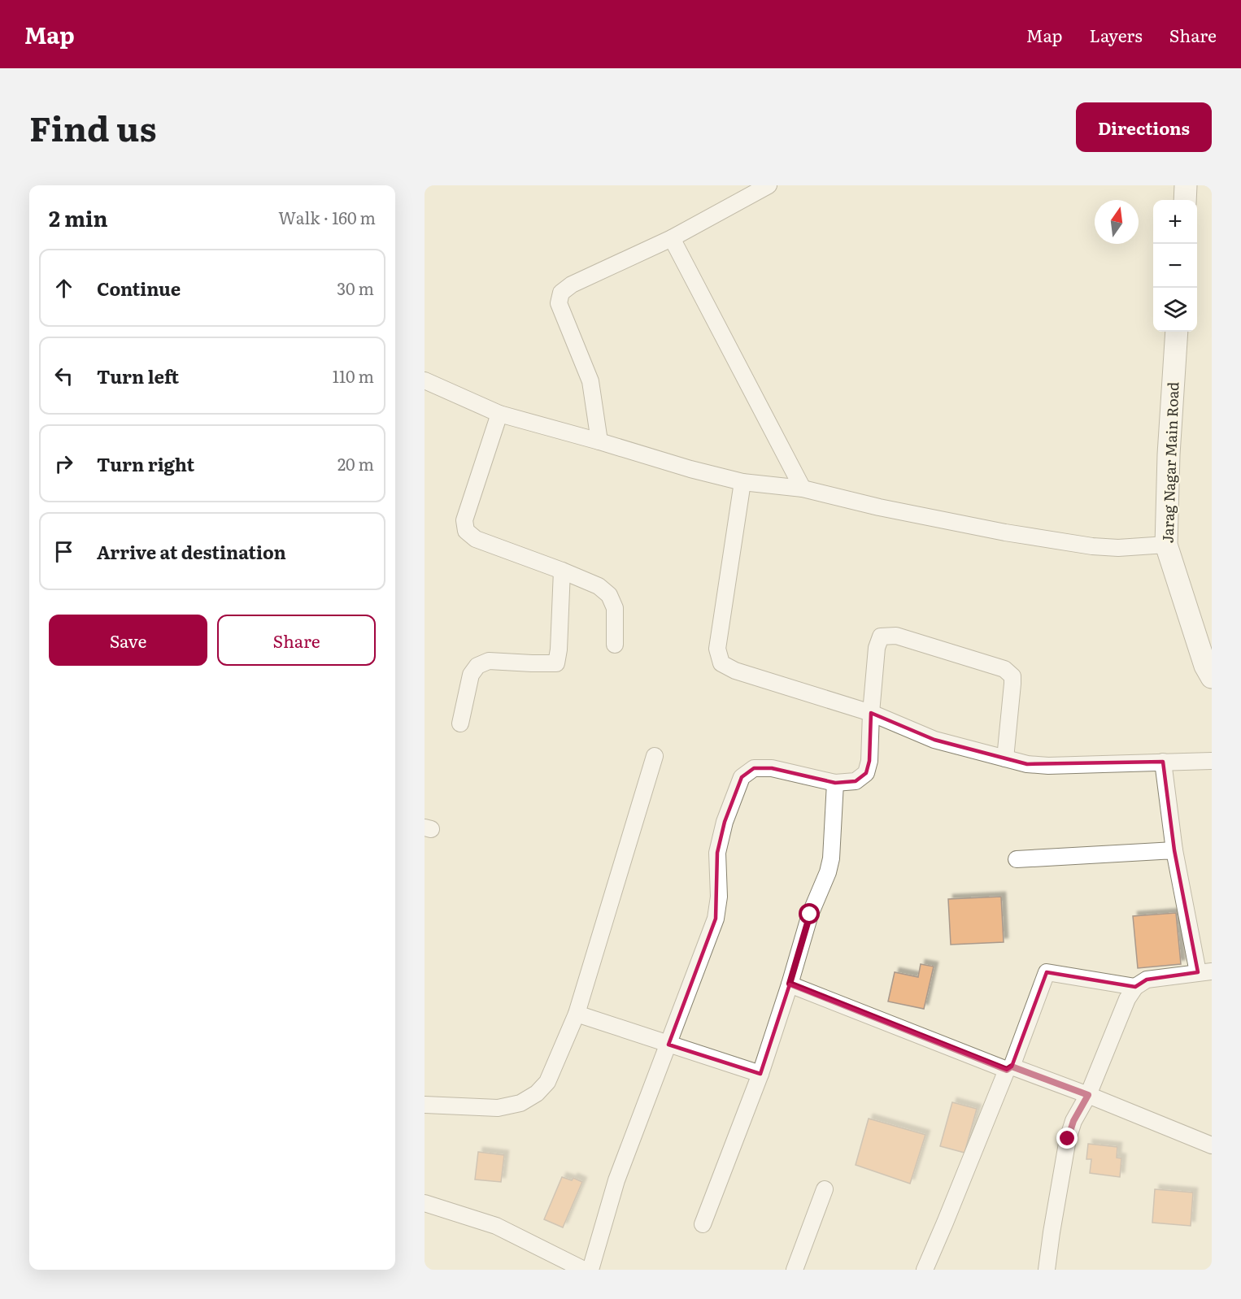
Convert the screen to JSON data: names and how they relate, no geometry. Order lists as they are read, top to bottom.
{
  "streets": {
    "street": ["Jarag Nagar Main Road"]
  },
  "north": "top",
  "page": {
    "header": "Map",
    "nav": ["Map", "Layers", "Share"],
    "title": "Find us",
    "buttons": [
      "Directions",
      ["Save", "Share"]
    ],
    "heading": ["2 min", "Walk · 160 m"],
    "map_buttons": ["+", "−"],
    "list": [
      ["Continue", "30 m"],
      ["Turn left", "110 m"],
      ["Turn right", "20 m"],
      "Arrive at destination"
    ]
  }
}
